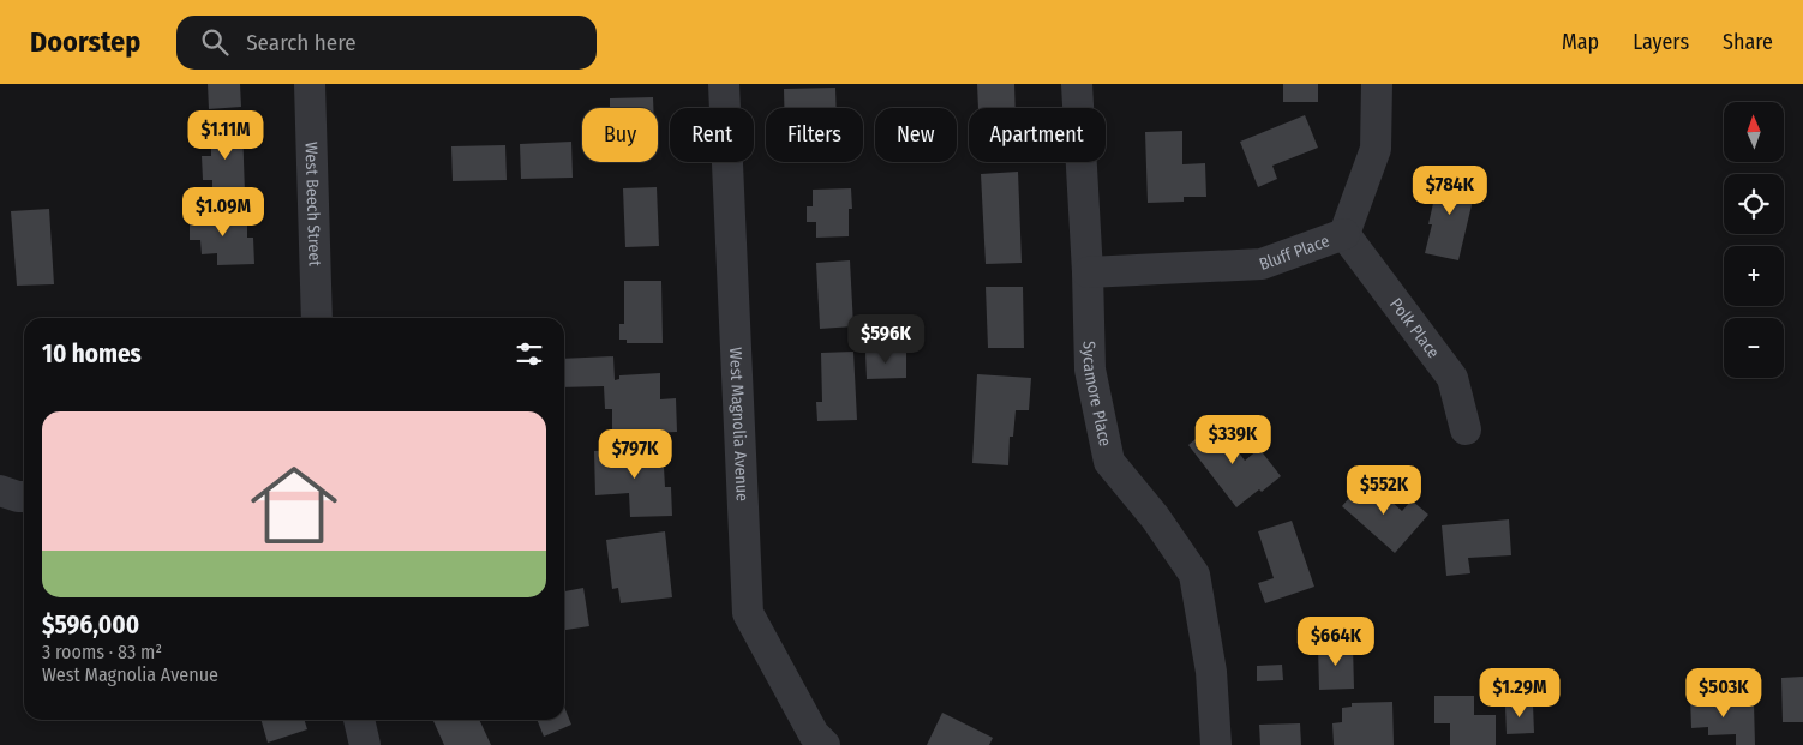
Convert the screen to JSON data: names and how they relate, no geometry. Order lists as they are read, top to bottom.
{
  "streets": {
    "street": [
      "West Beech Street",
      "Bluff Place",
      "Polk Place",
      "Sycamore Place",
      "West Magnolia Avenue"
    ]
  },
  "crossings": [
    ["Bluff Place", "Polk Place"],
    ["Bluff Place", "Sycamore Place"]
  ],
  "north": "top",
  "page": {
    "header": "Doorstep",
    "search": "Search here",
    "nav": ["Map", "Layers", "Share"],
    "map_buttons": ["+", "−"],
    "chip": [
      "Buy",
      "Rent",
      "Filters",
      "New",
      "Apartment"
    ],
    "price": [
      "$1.11M",
      "$784K",
      "$1.09M",
      "$596K",
      "$339K",
      "$797K",
      "$552K",
      "$664K",
      "$1.29M",
      "$503K"
    ],
    "heading": "10 homes",
    "list": [
      {
        "name": "$596,000",
        "note": "3 rooms · 83 m² · West Magnolia Avenue"
      }
    ]
  }
}
